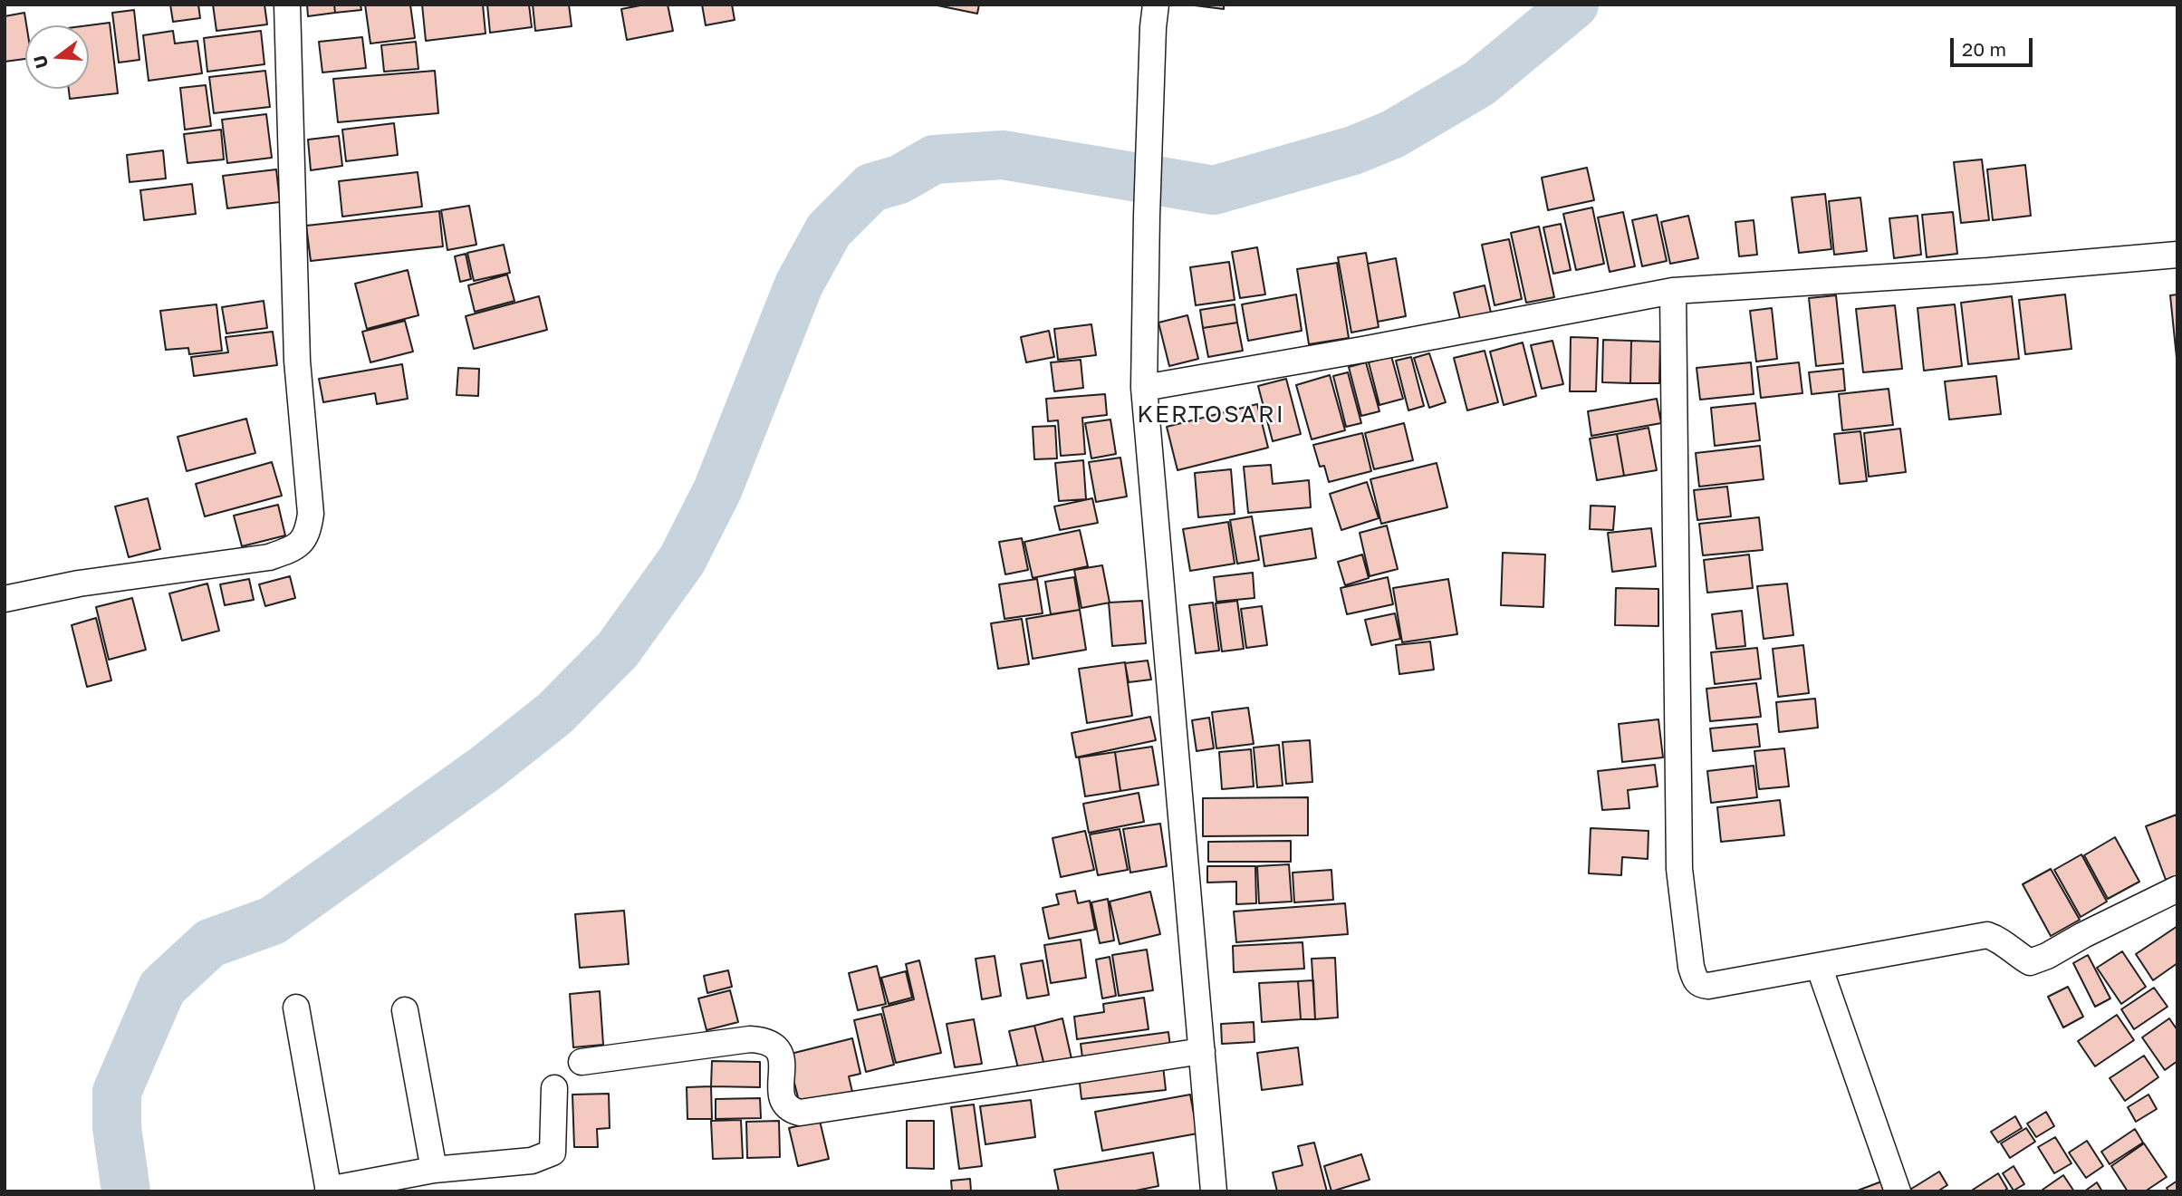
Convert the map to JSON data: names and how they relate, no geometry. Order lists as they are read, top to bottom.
{
  "districts": ["KERTOSARI"],
  "scale_bar": "20 m",
  "north": "left"
}
